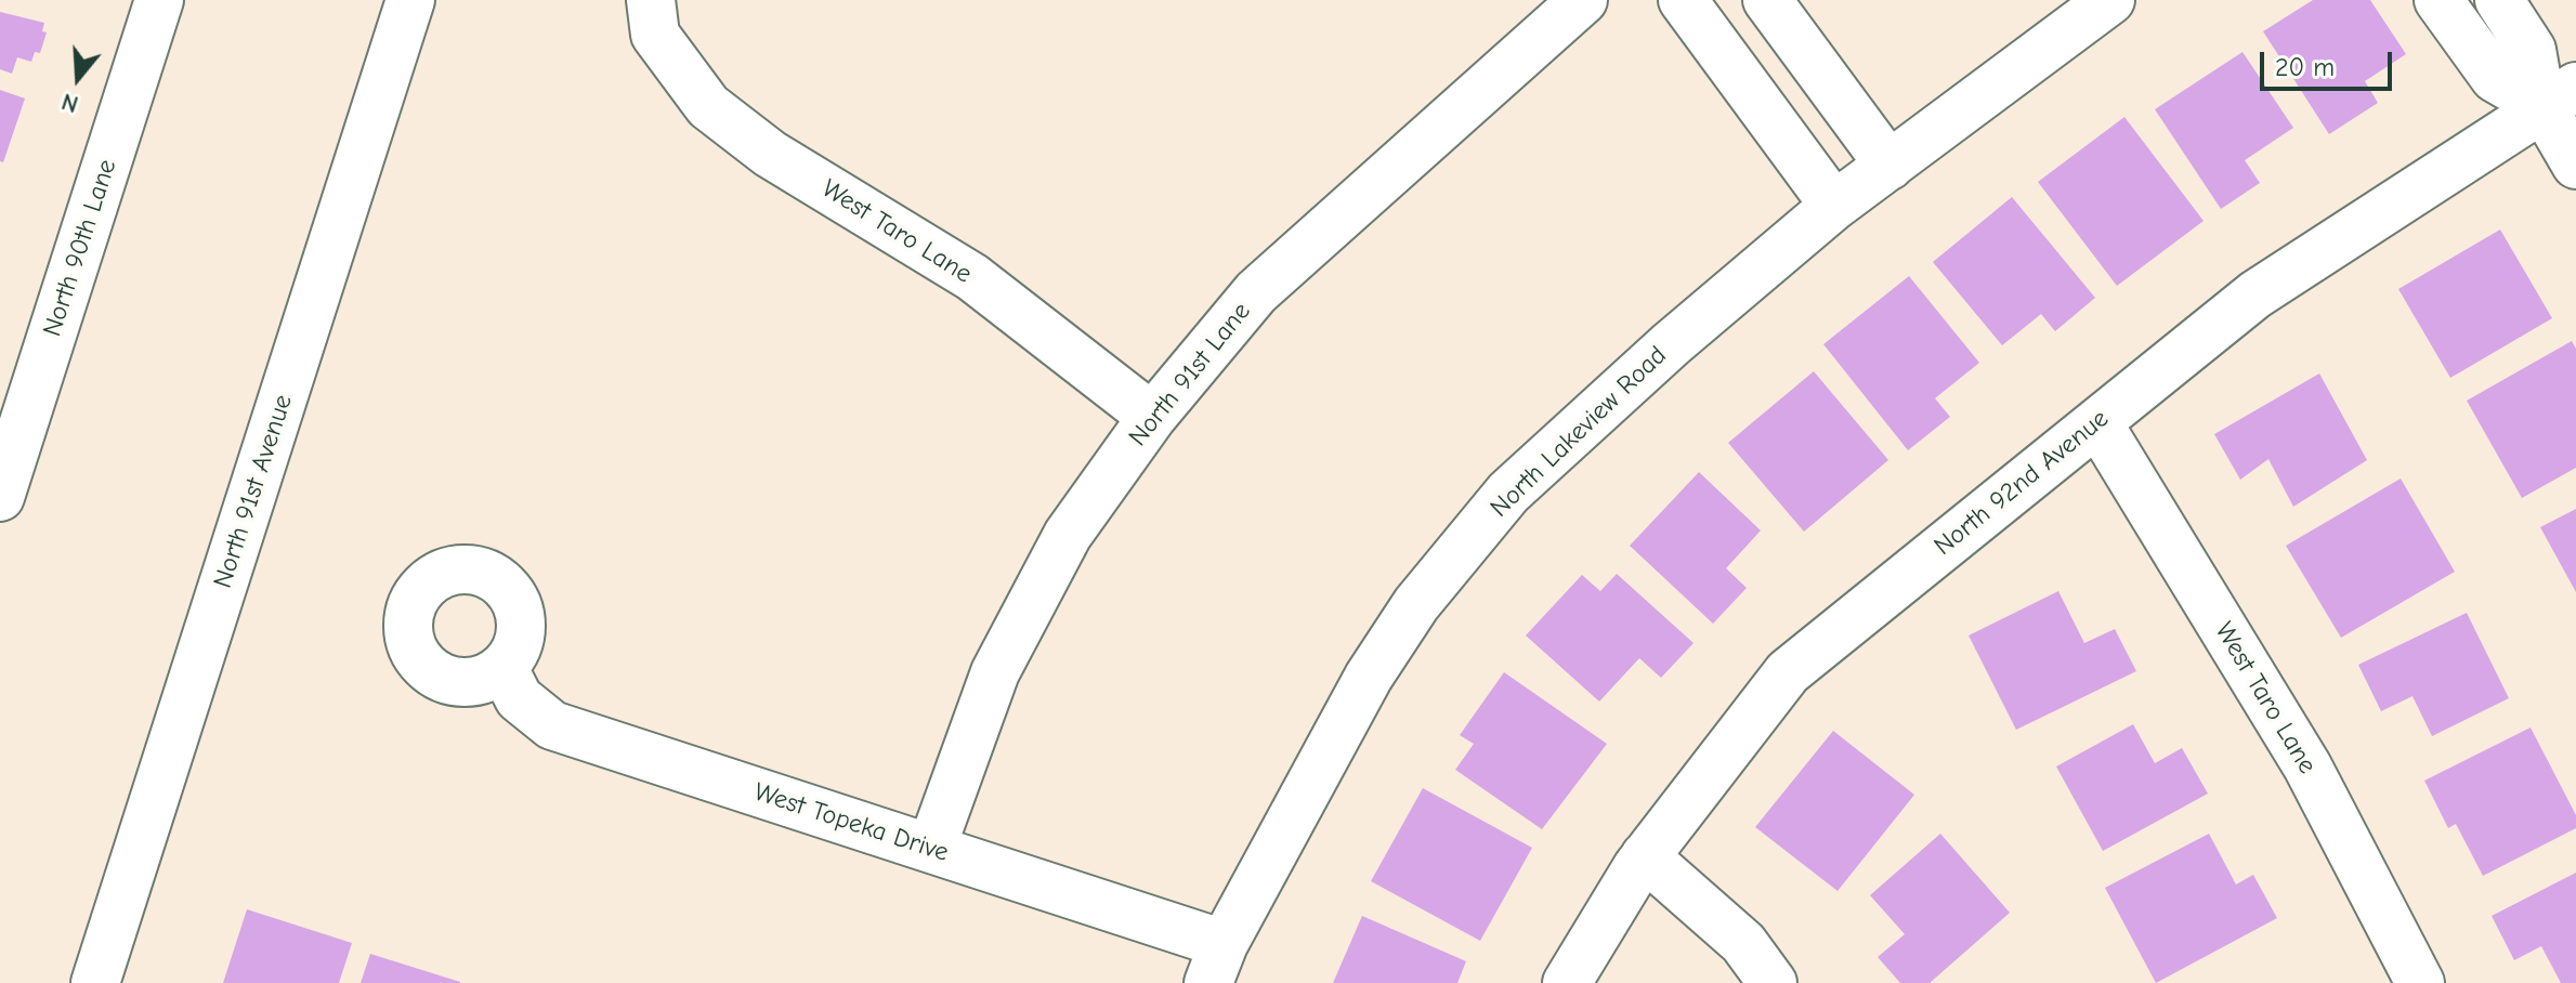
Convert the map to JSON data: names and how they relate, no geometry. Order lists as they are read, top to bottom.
{
  "streets": {
    "street": [
      "West Taro Lane",
      "North 90th Lane",
      "North 91st Lane",
      "North Lakeview Road",
      "North 92nd Avenue",
      "North 91st Avenue",
      "West Topeka Drive"
    ]
  },
  "crossings": [
    ["West Taro Lane", "North 91st Lane"],
    ["West Taro Lane", "North 92nd Avenue"],
    ["North 91st Lane", "West Topeka Drive"],
    ["North Lakeview Road", "West Topeka Drive"]
  ],
  "scale_bar": "20 m",
  "north": "bottom"
}
